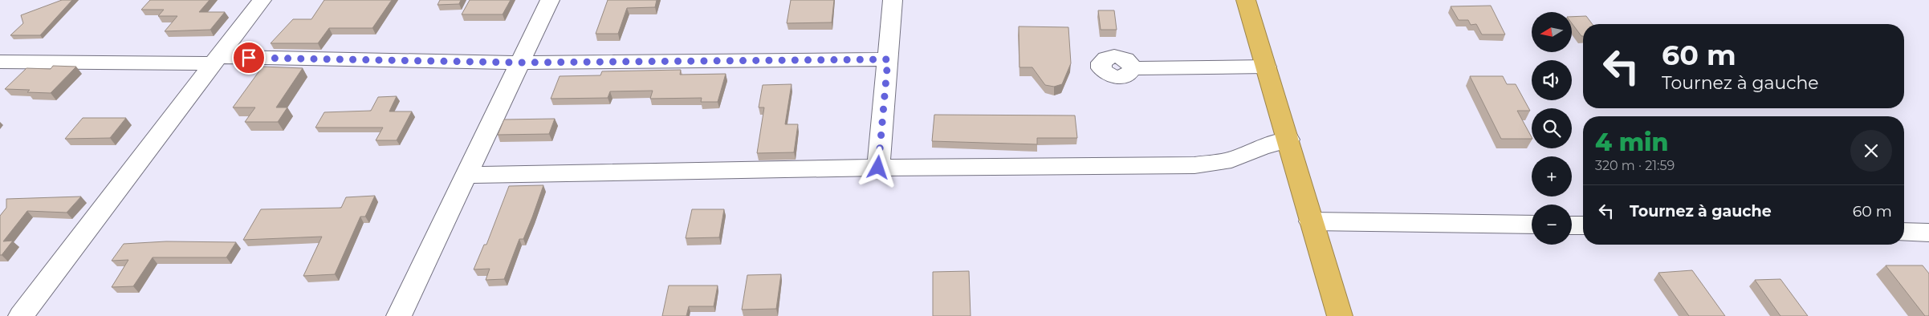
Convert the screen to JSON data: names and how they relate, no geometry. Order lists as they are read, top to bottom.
{
  "north": "left",
  "page": {
    "map_buttons": ["+", "−"],
    "turn": ["60 m", "Tournez à gauche"],
    "heading": ["4 min", "320 m · 21:59"],
    "list": [
      {
        "name": "Tournez à gauche",
        "value": "60 m"
      }
    ]
  }
}
